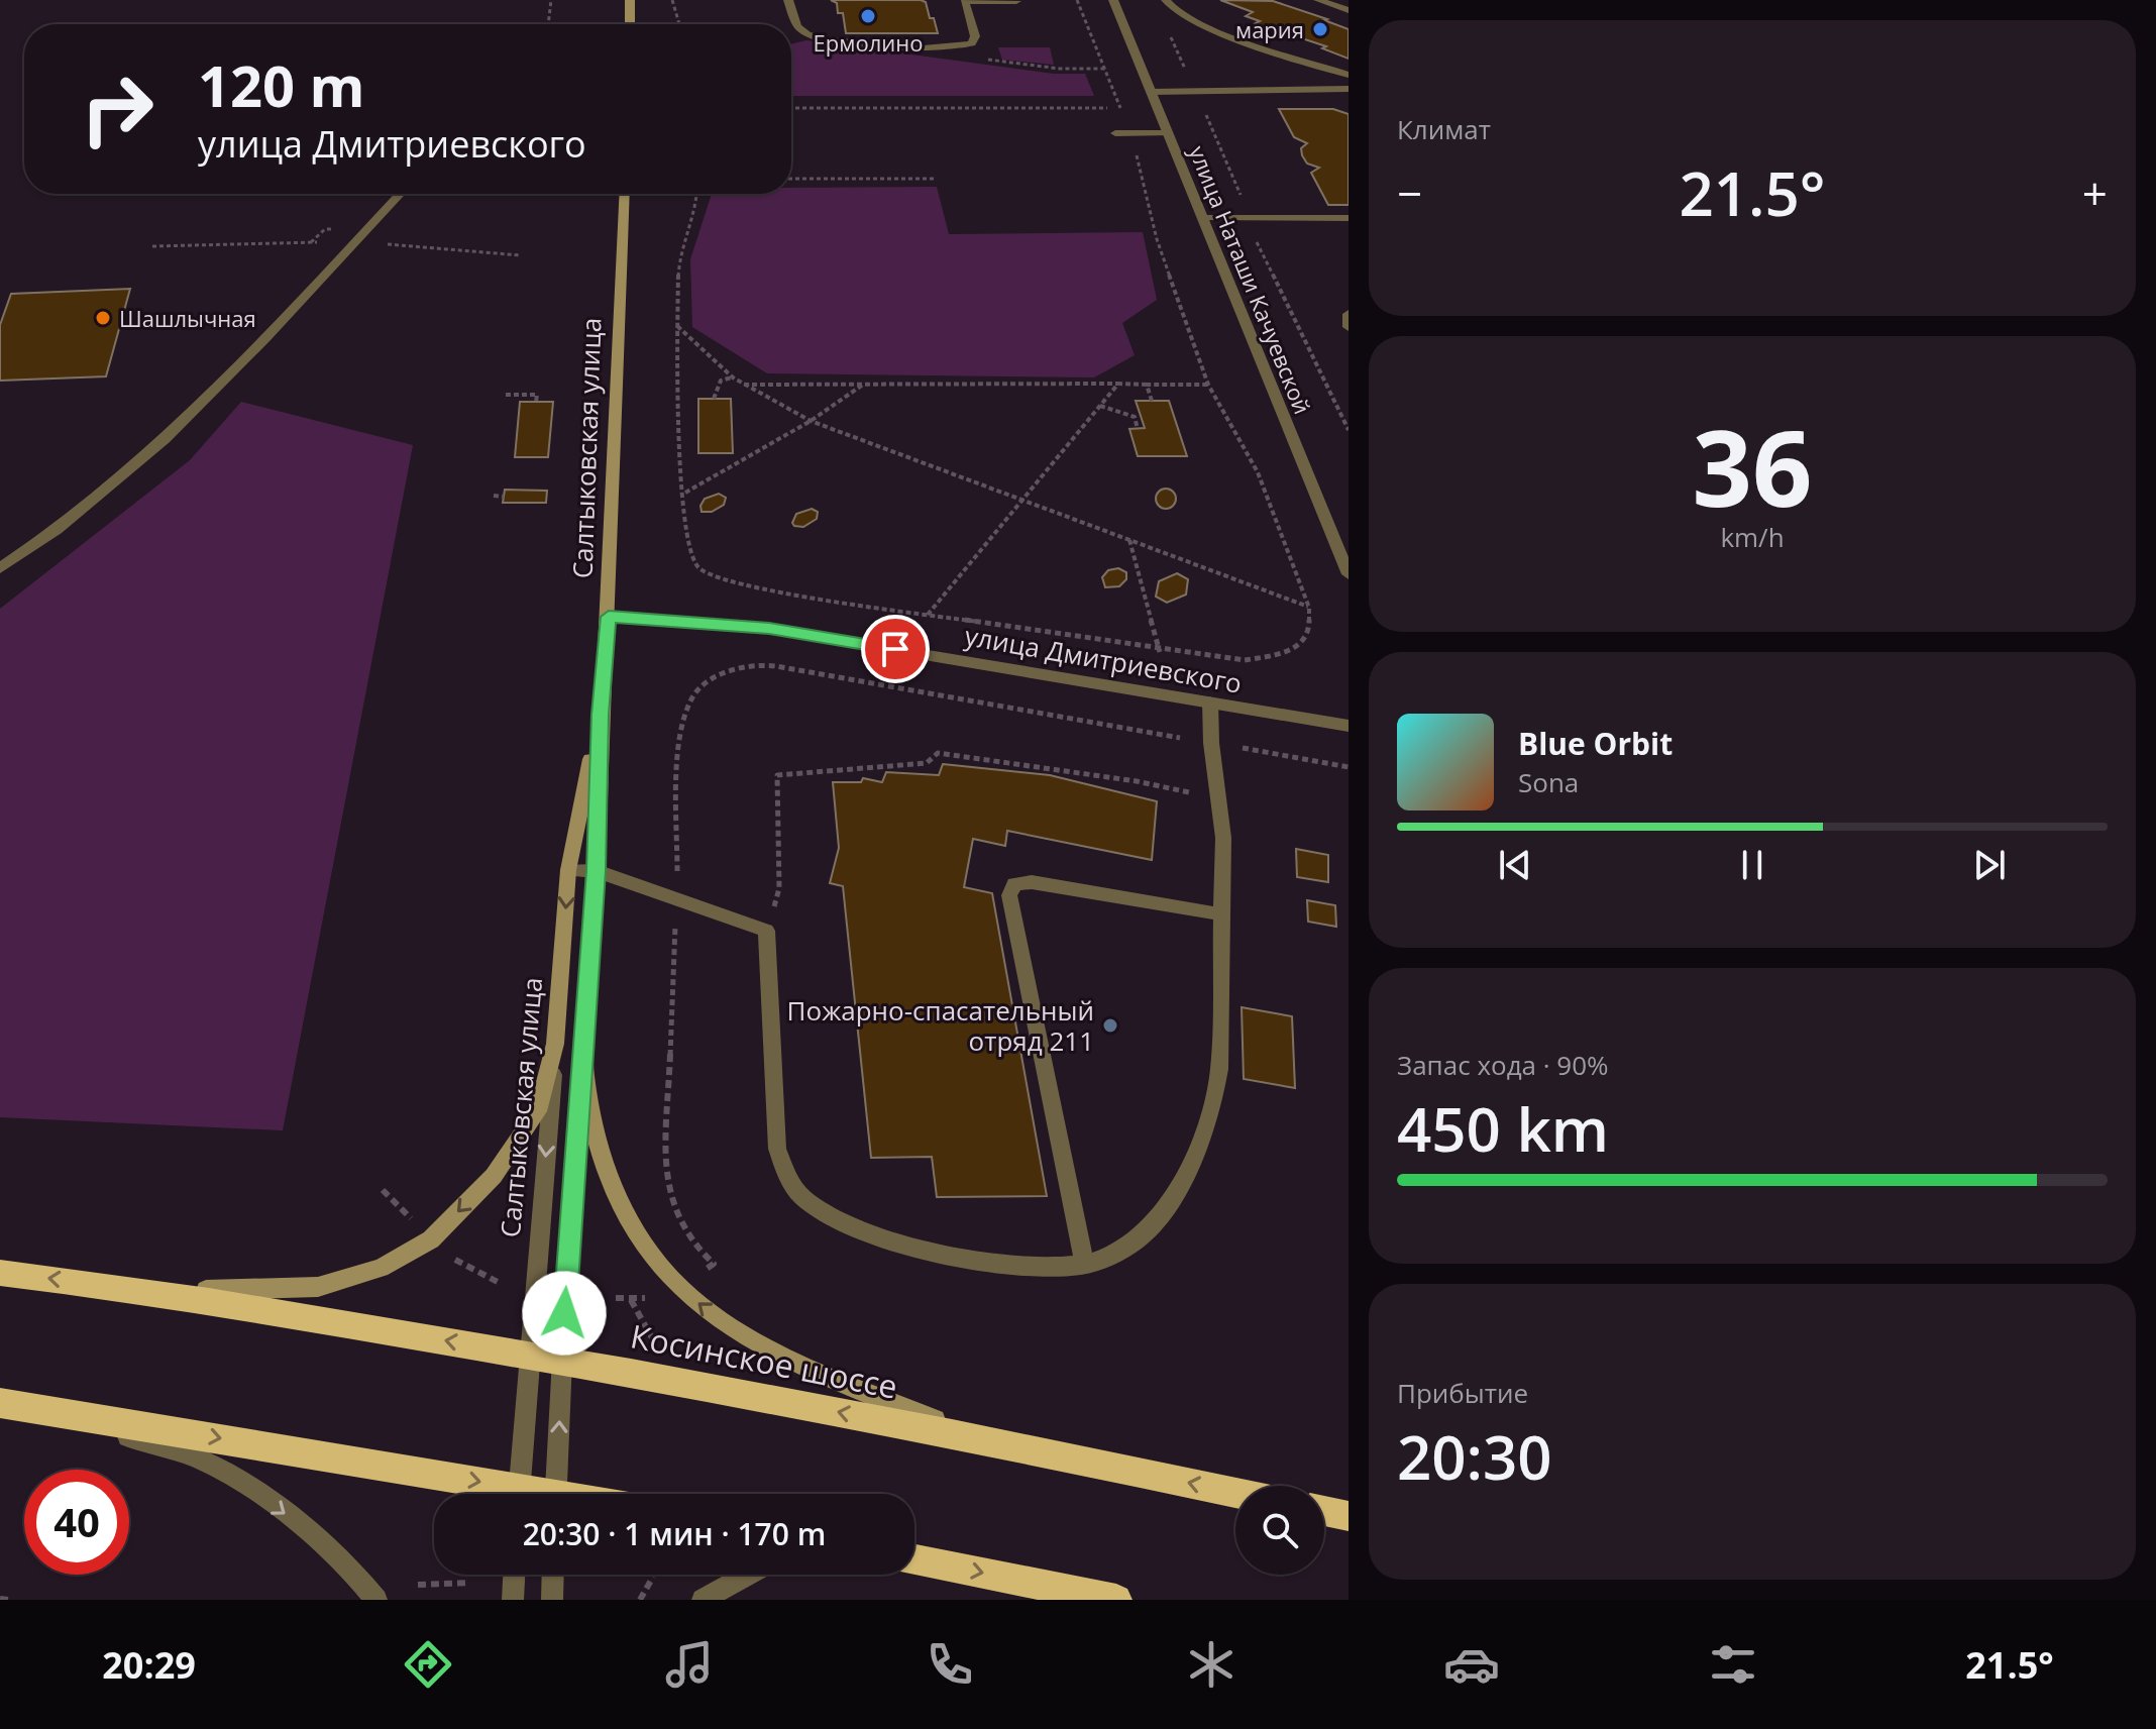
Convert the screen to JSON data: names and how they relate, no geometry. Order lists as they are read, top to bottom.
{
  "streets": {
    "highway": ["Косинское шоссе"],
    "main road": ["Салтыковская улица"],
    "street": ["улица Наташи Качуевской", "улица Дмитриевского"]
  },
  "crossings": [
    ["Салтыковская улица", "улица Дмитриевского"],
    ["Салтыковская улица", "Косинское шоссе"]
  ],
  "places": [
    "Ермолино",
    "мария",
    "Шашлычная",
    "Пожарно-спасательный отряд 211"
  ],
  "page": {
    "tile": [
      "Климат",
      ["36", "km/h"],
      ["Запас хода · 90%", "450 km"],
      ["Прибытие", "20:30"]
    ],
    "turn": ["120 m", "улица Дмитриевского"],
    "heat": ["−", "21.5°", "+"],
    "song": ["Blue Orbit", "Sona"],
    "limit": "40",
    "trip": "20:30 · 1 мин · 170 m",
    "tabs": ["20:29", "21.5°"]
  }
}
